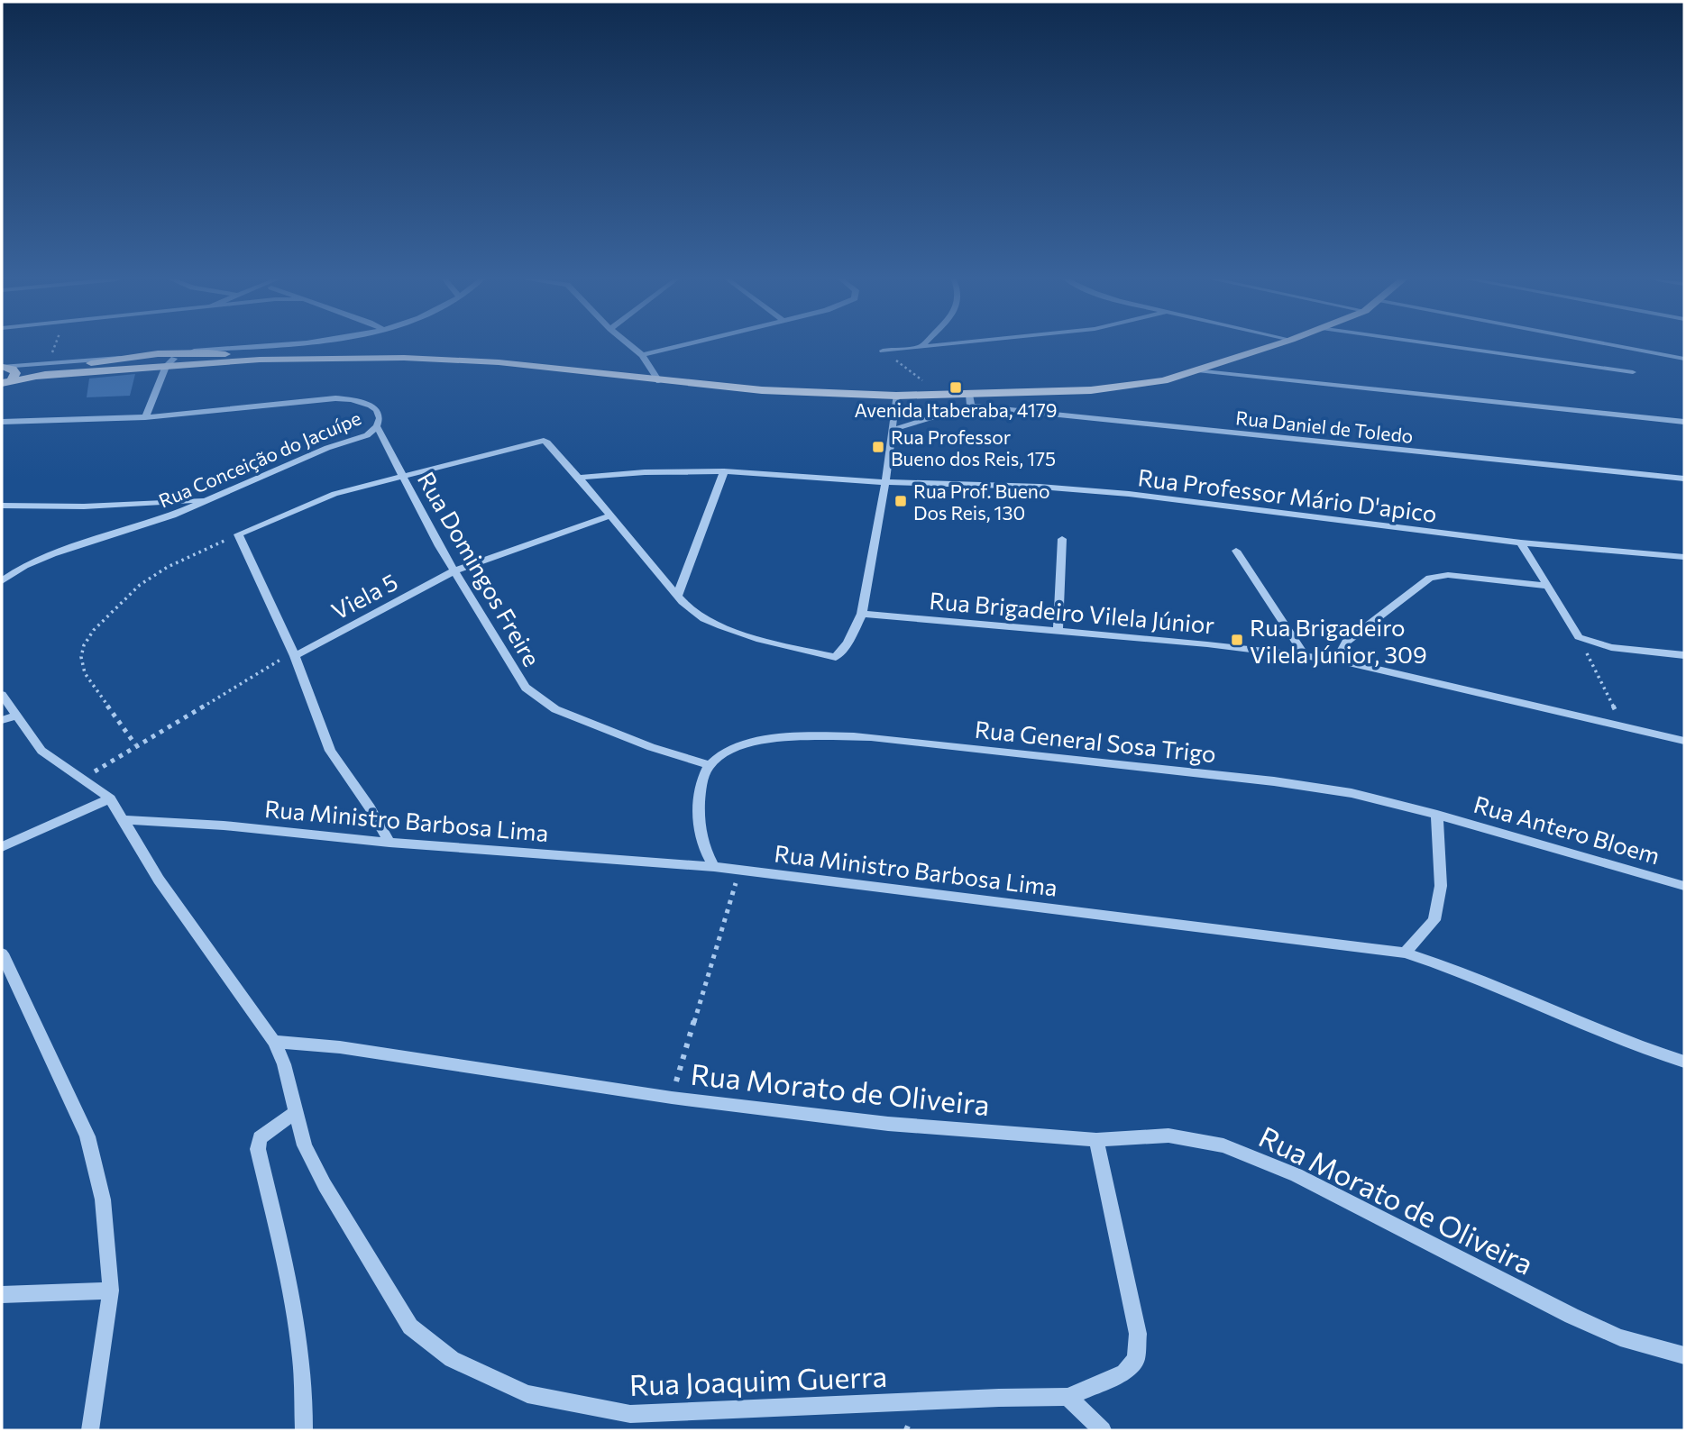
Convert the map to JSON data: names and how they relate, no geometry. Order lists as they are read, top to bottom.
{
  "streets": {
    "street": [
      "Rua Daniel de Toledo",
      "Rua Conceição do Jacuípe",
      "Rua Professor Mário D'apico",
      "Rua Domingos Freire",
      "Viela 5",
      "Rua Brigadeiro Vilela Júnior",
      "Rua General Sosa Trigo",
      "Rua Ministro Barbosa Lima",
      "Rua Antero Bloem",
      "Rua Morato de Oliveira",
      "Rua Joaquim Guerra"
    ]
  },
  "crossings": [
    ["Rua Conceição do Jacuípe", "Rua Domingos Freire"],
    ["Rua Domingos Freire", "Viela 5"],
    ["Rua Domingos Freire", "Rua General Sosa Trigo"],
    ["Rua General Sosa Trigo", "Rua Antero Bloem"],
    ["Rua Morato de Oliveira", "Rua Joaquim Guerra"]
  ],
  "places": {
    "transit": [
      "Avenida Itaberaba, 4179",
      "Rua Professor Bueno dos Reis, 175",
      "Rua Prof. Bueno Dos Reis, 130",
      "Rua Brigadeiro Vilela Júnior, 309"
    ]
  }
}
